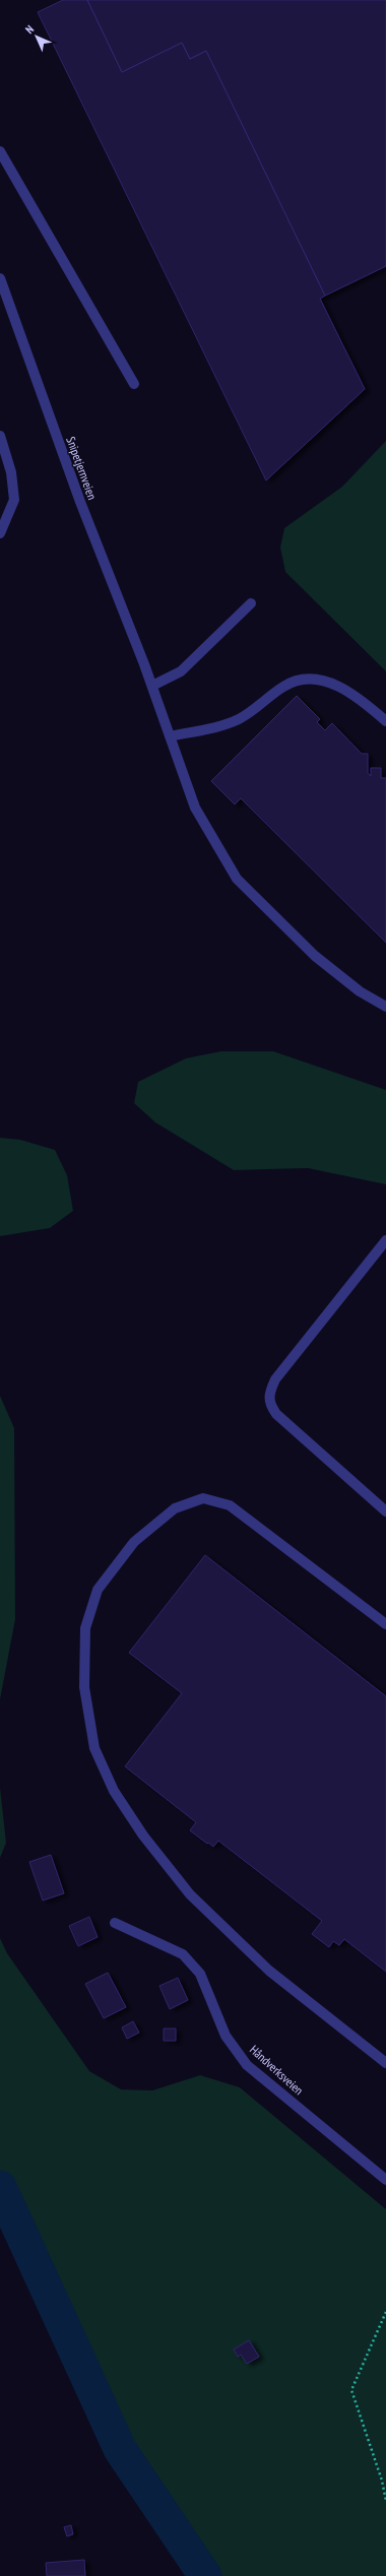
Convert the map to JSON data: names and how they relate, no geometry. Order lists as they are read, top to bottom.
{
  "streets": {
    "street": ["Snipetjernveien", "Håndverksveien"]
  },
  "north": "top left"
}
